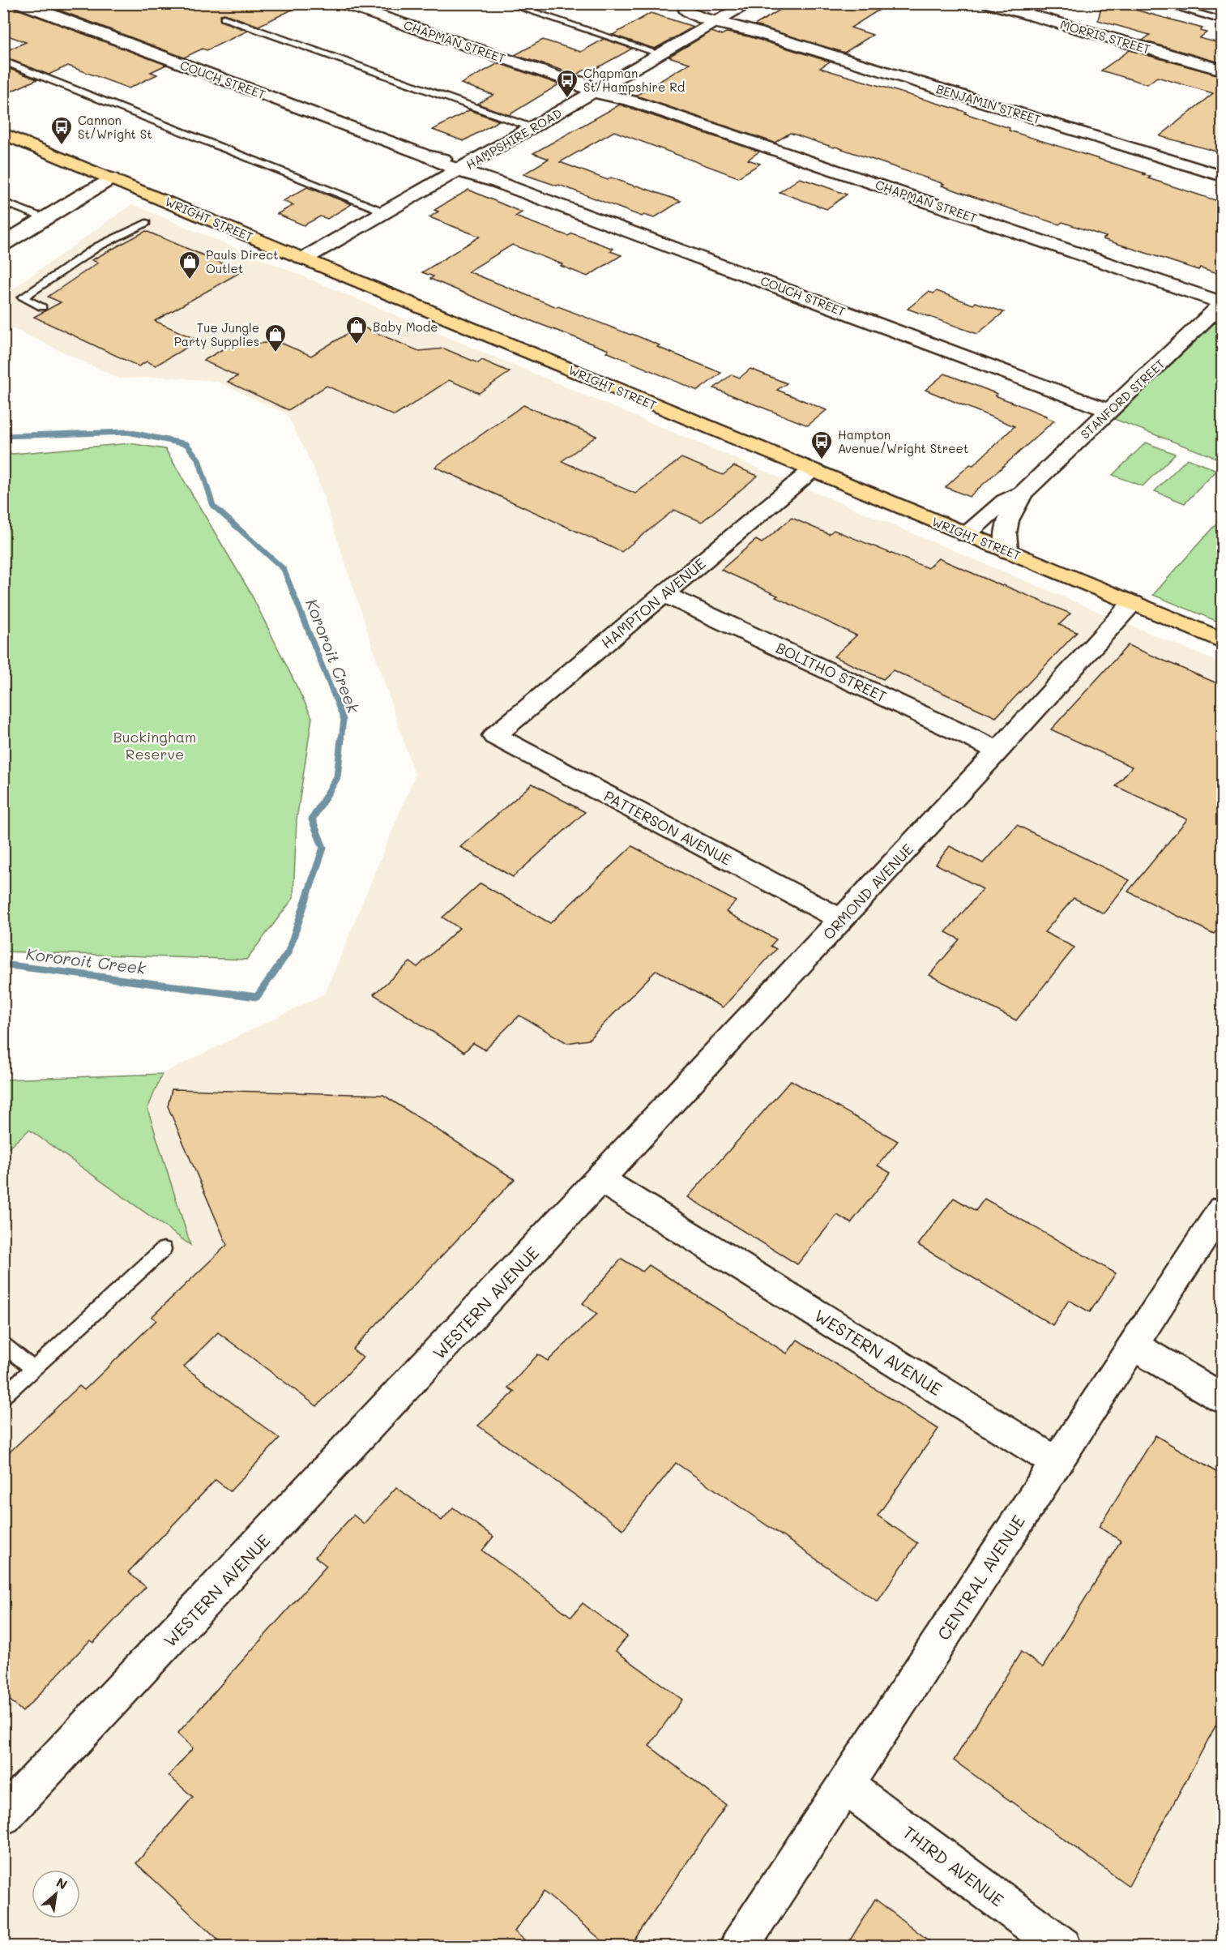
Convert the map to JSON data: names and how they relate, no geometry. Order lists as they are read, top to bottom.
{
  "streets": {
    "main road": ["WRIGHT STREET"],
    "street": [
      "MORRIS STREET",
      "CHAPMAN STREET",
      "COUCH STREET",
      "BENJAMIN STREET",
      "HAMPSHIRE ROAD",
      "STANFORD STREET",
      "HAMPTON AVENUE",
      "BOLITHO STREET",
      "PATTERSON AVENUE",
      "ORMOND AVENUE",
      "WESTERN AVENUE",
      "CENTRAL AVENUE",
      "THIRD AVENUE"
    ]
  },
  "crossings": [
    ["CHAPMAN STREET", "HAMPSHIRE ROAD"],
    ["CHAPMAN STREET", "STANFORD STREET"],
    ["COUCH STREET", "HAMPSHIRE ROAD"],
    ["COUCH STREET", "STANFORD STREET"],
    ["BENJAMIN STREET", "HAMPSHIRE ROAD"],
    ["HAMPSHIRE ROAD", "WRIGHT STREET"],
    ["WRIGHT STREET", "STANFORD STREET"],
    ["WRIGHT STREET", "HAMPTON AVENUE"],
    ["WRIGHT STREET", "ORMOND AVENUE"],
    ["HAMPTON AVENUE", "BOLITHO STREET"],
    ["HAMPTON AVENUE", "PATTERSON AVENUE"],
    ["BOLITHO STREET", "ORMOND AVENUE"],
    ["PATTERSON AVENUE", "ORMOND AVENUE"],
    ["ORMOND AVENUE", "WESTERN AVENUE"],
    ["WESTERN AVENUE", "CENTRAL AVENUE"],
    ["CENTRAL AVENUE", "THIRD AVENUE"]
  ],
  "water": ["Kororoit Creek"],
  "parks": ["Buckingham Reserve"],
  "places": {
    "bus stop": ["Chapman St/Hampshire Rd", "Cannon St/Wright St", "Hampton Avenue/Wright Street"],
    "shop": ["Pauls Direct Outlet", "Baby Mode", "Tue Jungle Party Supplies"]
  },
  "north": "top right"
}
